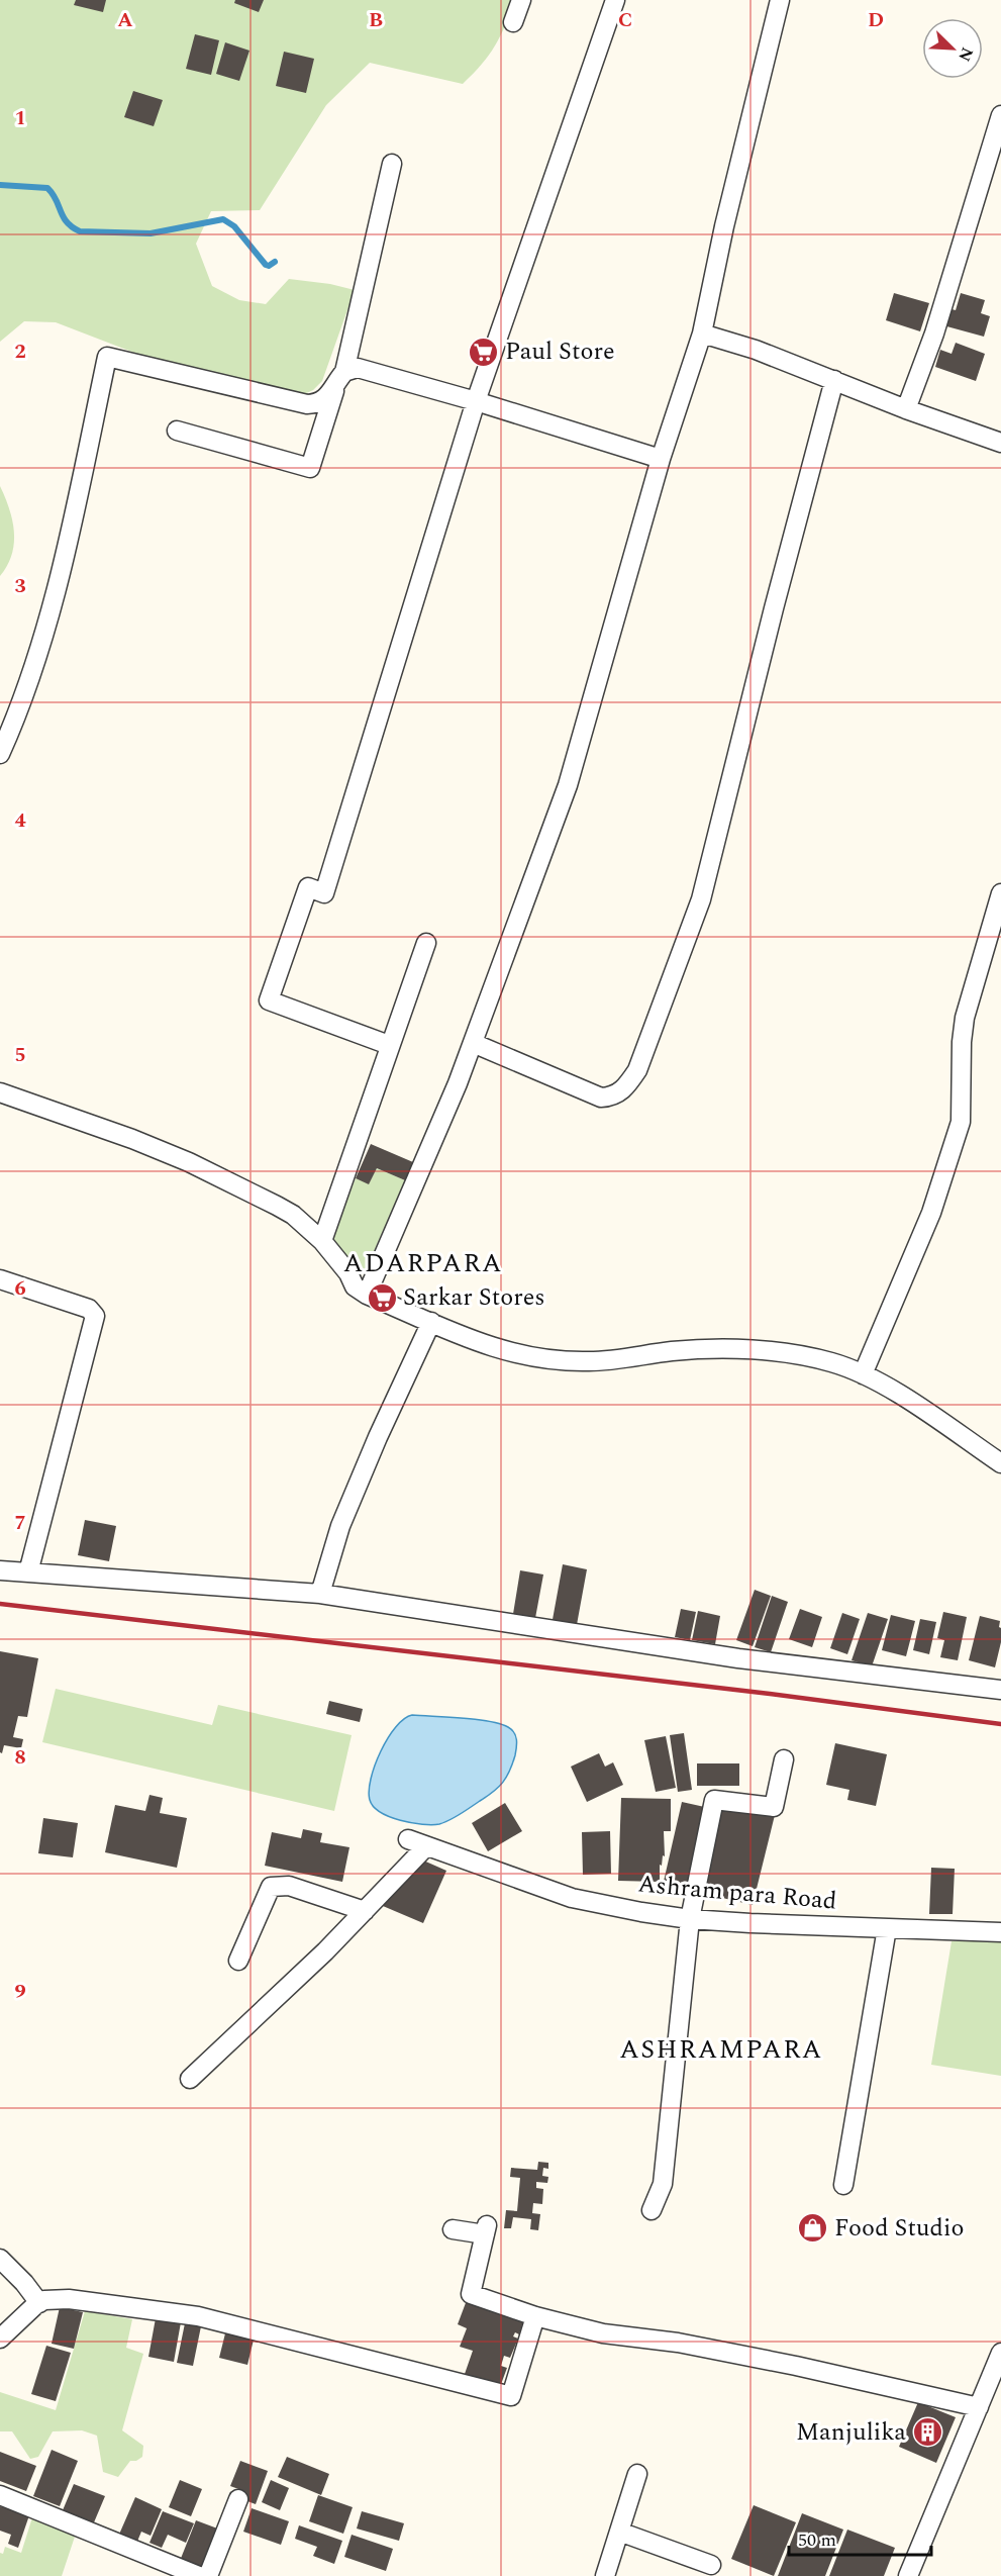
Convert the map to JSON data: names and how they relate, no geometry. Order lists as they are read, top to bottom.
{
  "streets": {
    "street": ["Ashram para Road"]
  },
  "districts": ["ADARPARA", "ASHRAMPARA"],
  "places": {
    "supermarket": ["Paul Store", "Sarkar Stores"],
    "shop": ["Food Studio"],
    "building": ["Manjulika"]
  },
  "scale_bar": "50 m",
  "north": "bottom right",
  "grid": {
    "columns": [
      "A",
      "B",
      "C",
      "D"
    ],
    "rows": [
      "1",
      "2",
      "3",
      "4",
      "5",
      "6",
      "7",
      "8",
      "9"
    ]
  }
}
